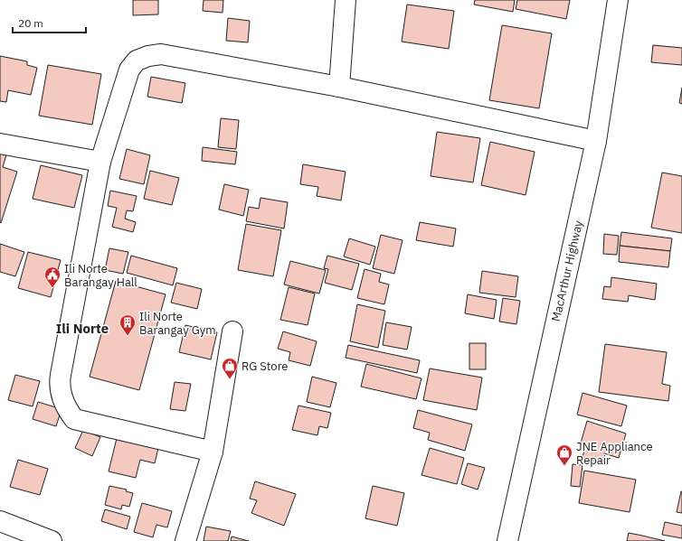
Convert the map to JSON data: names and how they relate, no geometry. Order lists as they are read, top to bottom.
{
  "streets": {
    "main road": ["MacArthur Highway"]
  },
  "districts": ["Ili Norte"],
  "places": {
    "public building": ["Ili Norte Barangay Hall"],
    "building": ["Ili Norte Barangay Gym"],
    "shop": ["RG Store", "JNE Appliance Repair"]
  },
  "scale_bar": "20 m"
}
